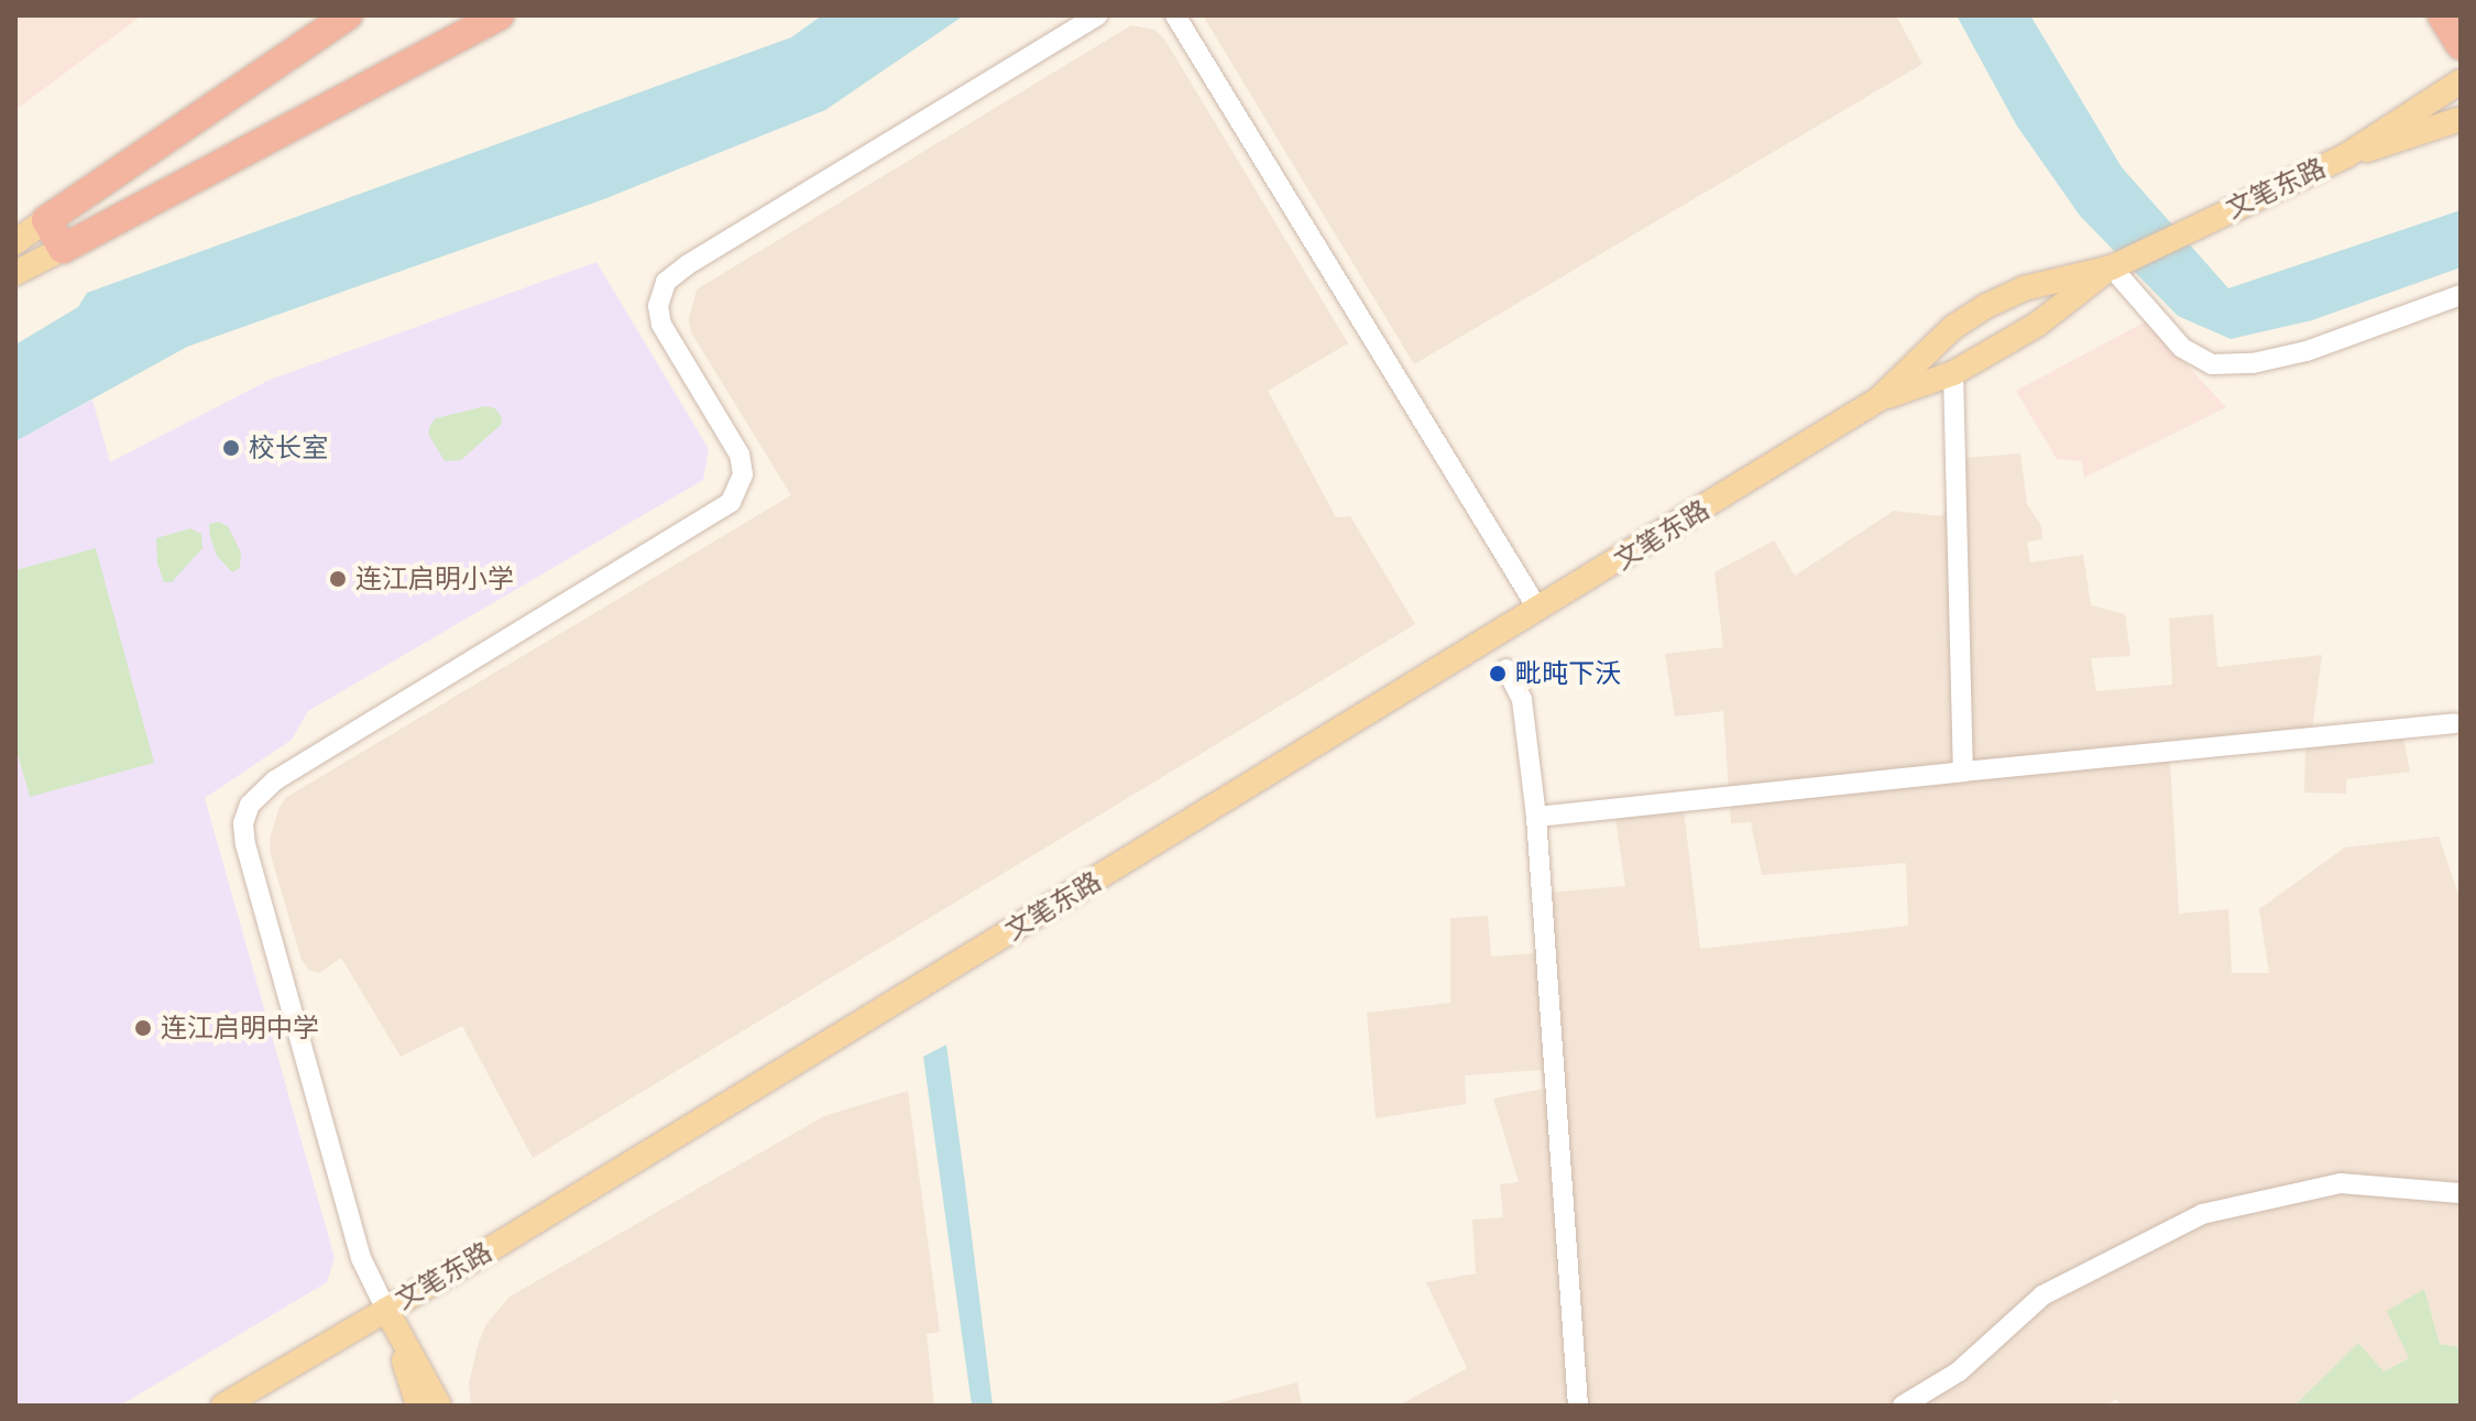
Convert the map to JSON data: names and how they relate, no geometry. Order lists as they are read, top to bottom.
{
  "streets": {
    "main road": ["文笔东路"]
  },
  "places": [
    "校长室",
    "连江启明小学",
    "毗旽下沃",
    "连江启明中学"
  ]
}
